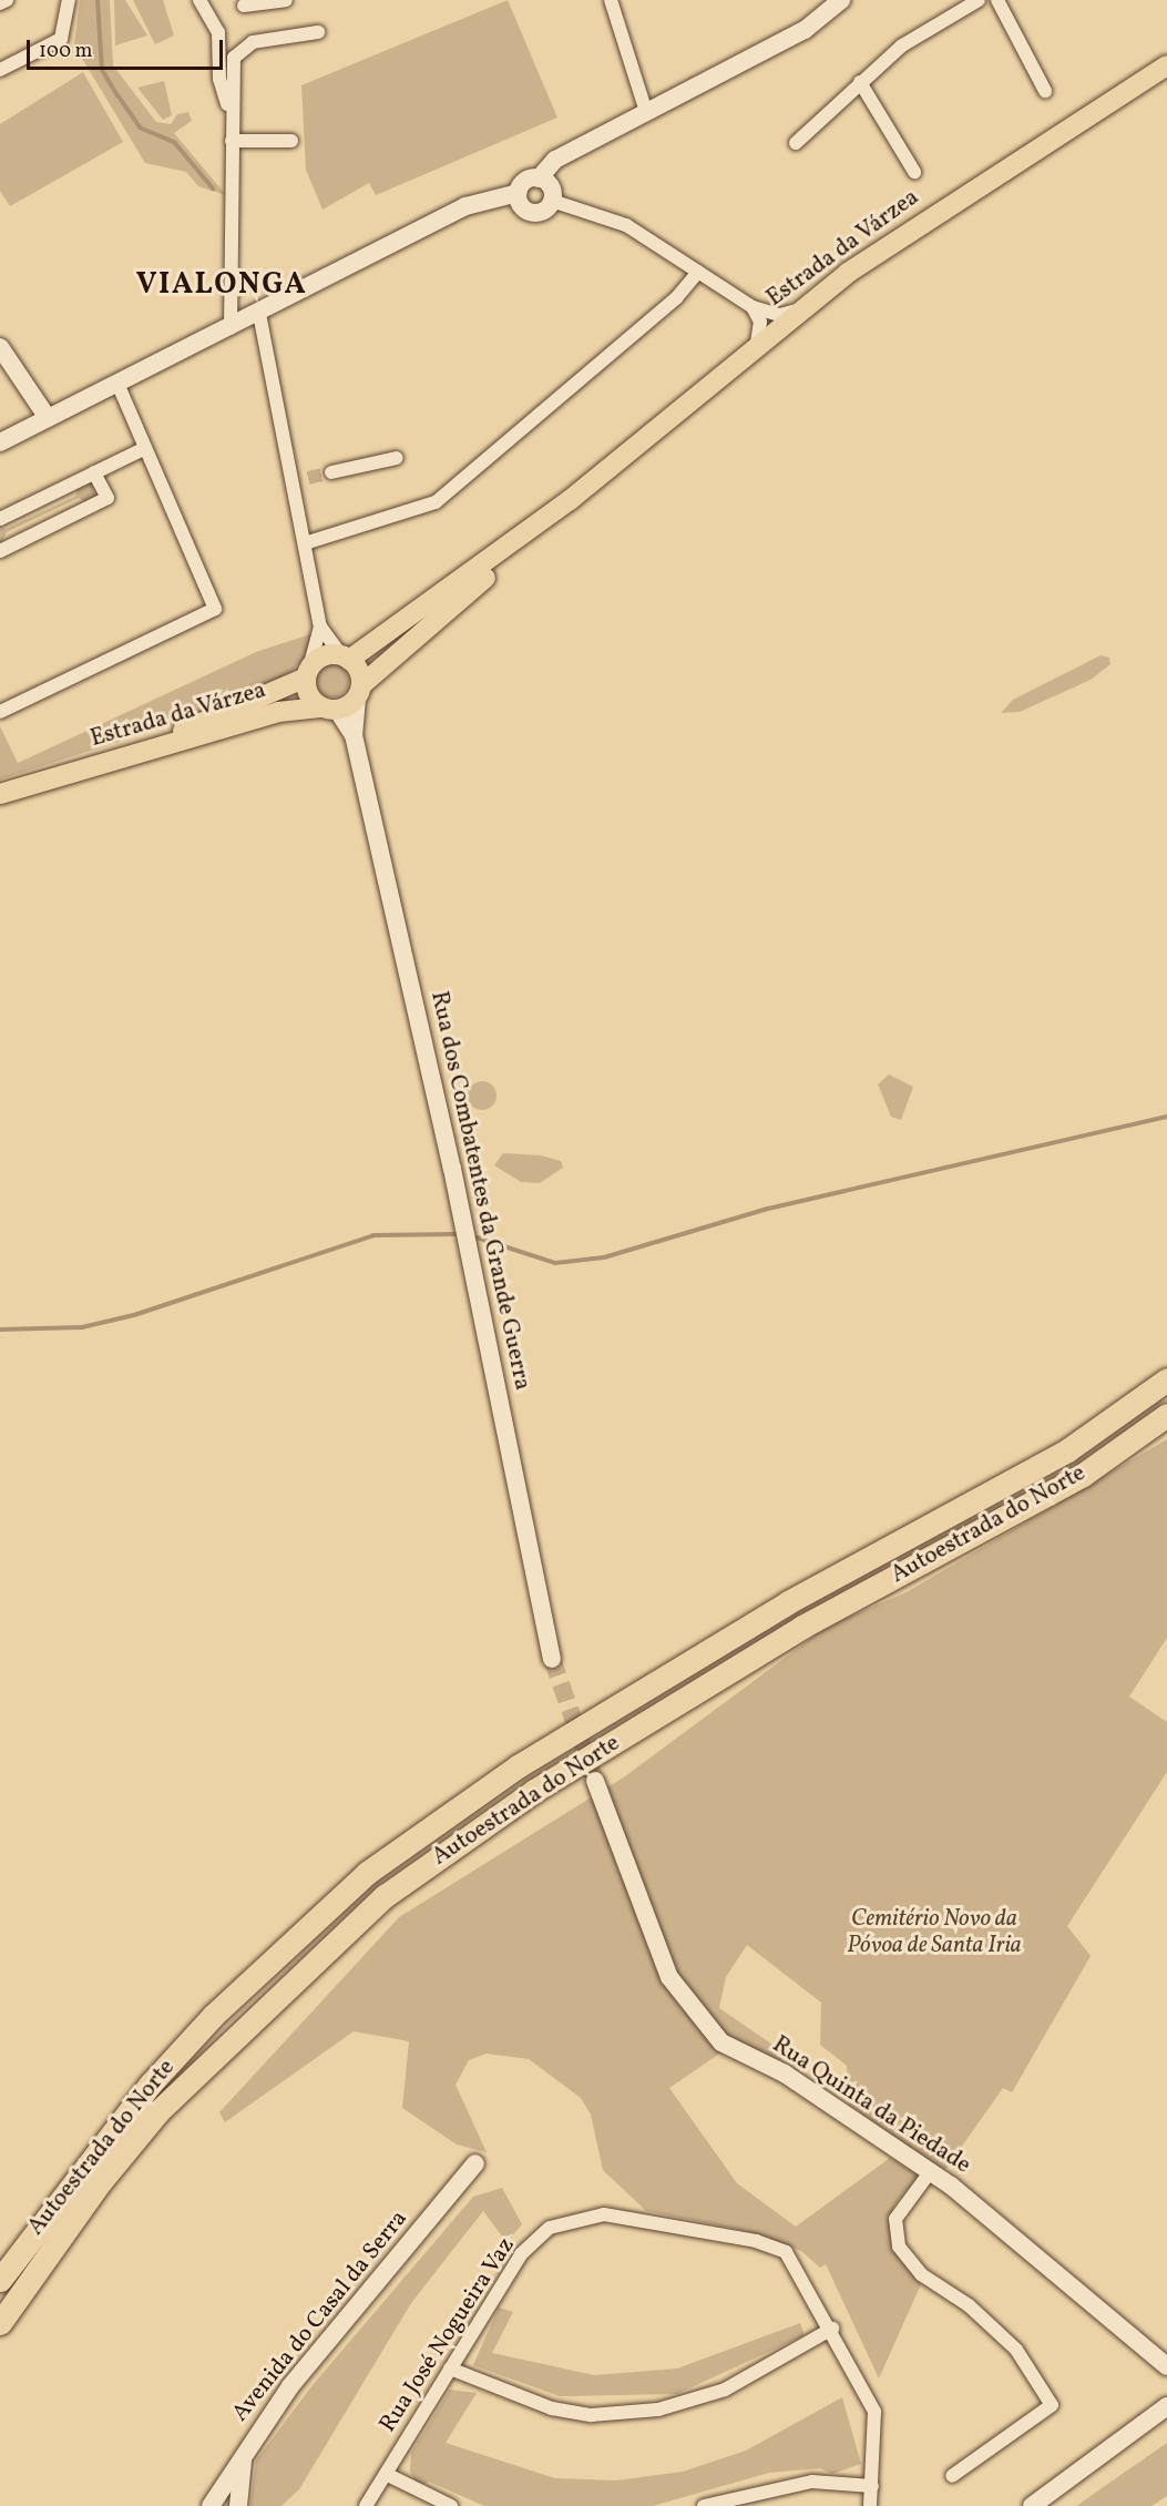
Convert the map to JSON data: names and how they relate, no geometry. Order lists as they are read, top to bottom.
{
  "streets": {
    "highway": ["Autoestrada do Norte"],
    "main road": ["Estrada da Várzea"],
    "street": [
      "Rua dos Combatentes da Grande Guerra",
      "Rua Quinta da Piedade",
      "Avenida do Casal da Serra",
      "Rua José Nogueira Vaz"
    ]
  },
  "crossings": [
    ["Estrada da Várzea", "Rua dos Combatentes da Grande Guerra"]
  ],
  "districts": ["VIALONGA"],
  "parks": ["Cemitério Novo da Póvoa de Santa Iria"],
  "scale_bar": "100 m"
}
